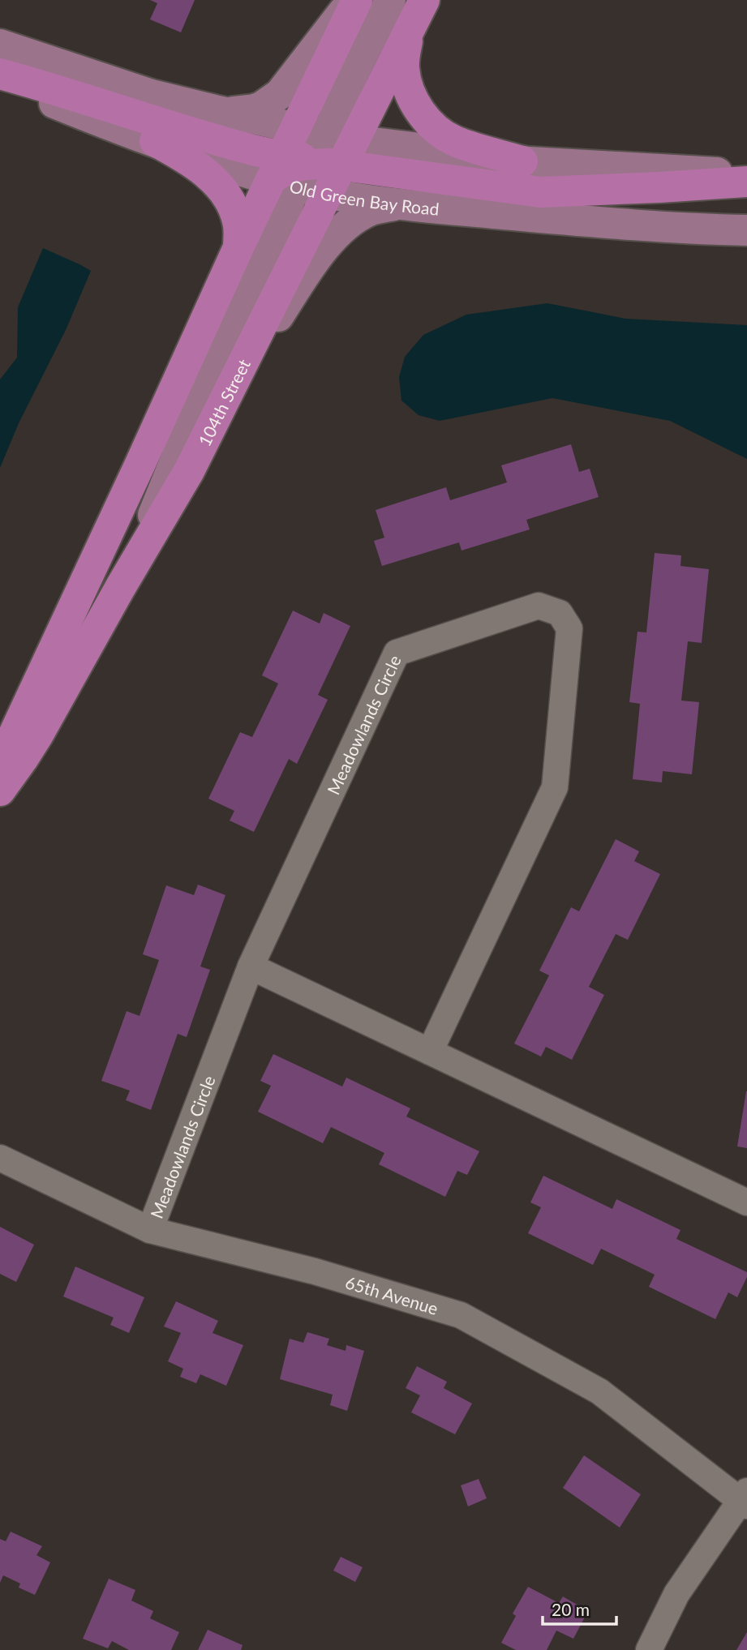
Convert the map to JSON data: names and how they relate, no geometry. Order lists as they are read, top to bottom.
{
  "streets": {
    "main road": ["104th Street"],
    "street": ["Old Green Bay Road", "Meadowlands Circle", "65th Avenue"]
  },
  "crossings": [
    ["Old Green Bay Road", "104th Street"],
    ["Meadowlands Circle", "65th Avenue"]
  ],
  "scale_bar": "20 m"
}
